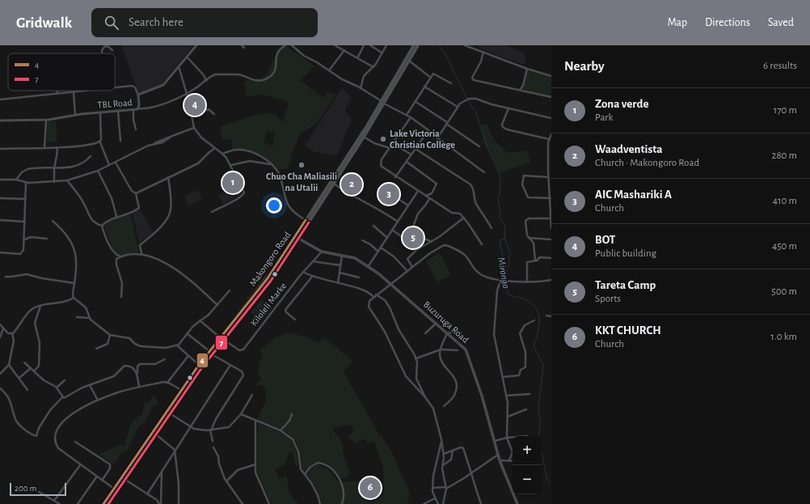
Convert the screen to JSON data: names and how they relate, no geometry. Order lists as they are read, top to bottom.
{
  "streets": {
    "main road": ["Makongoro Road", "Buzuruga Road"],
    "street": ["TBL Road", "Kiloleli Marke"]
  },
  "crossings": [
    ["Makongoro Road", "Kiloleli Marke"],
    ["Makongoro Road", "Buzuruga Road"],
    ["Kiloleli Marke", "Buzuruga Road"]
  ],
  "water": ["Mirongo"],
  "places": ["Lake Victoria Christian College", "Chuo Cha Maliasili na Utalii"],
  "lines": ["transit line 4", "transit line 7"],
  "legend": ["4", "7"],
  "scale_bar": "200 m",
  "page": {
    "header": "Gridwalk",
    "search": "Search here",
    "nav": ["Map", "Directions", "Saved"],
    "heading": ["Nearby", "6 results"],
    "list": [
      {
        "mark": "1",
        "name": "Zona verde",
        "note": "Park",
        "value": "170 m"
      },
      {
        "mark": "2",
        "name": "Waadventista",
        "note": "Church · Makongoro Road",
        "value": "280 m"
      },
      {
        "mark": "3",
        "name": "AIC Mashariki A",
        "note": "Church",
        "value": "410 m"
      },
      {
        "mark": "4",
        "name": "BOT",
        "note": "Public building",
        "value": "450 m"
      },
      {
        "mark": "5",
        "name": "Tareta Camp",
        "note": "Sports",
        "value": "500 m"
      },
      {
        "mark": "6",
        "name": "KKT CHURCH",
        "note": "Church",
        "value": "1.0 km"
      }
    ],
    "pins": [
      "4",
      "1",
      "2",
      "3",
      "5",
      "6"
    ],
    "map_buttons": ["+", "−"],
    "scale": "200 m"
  }
}
